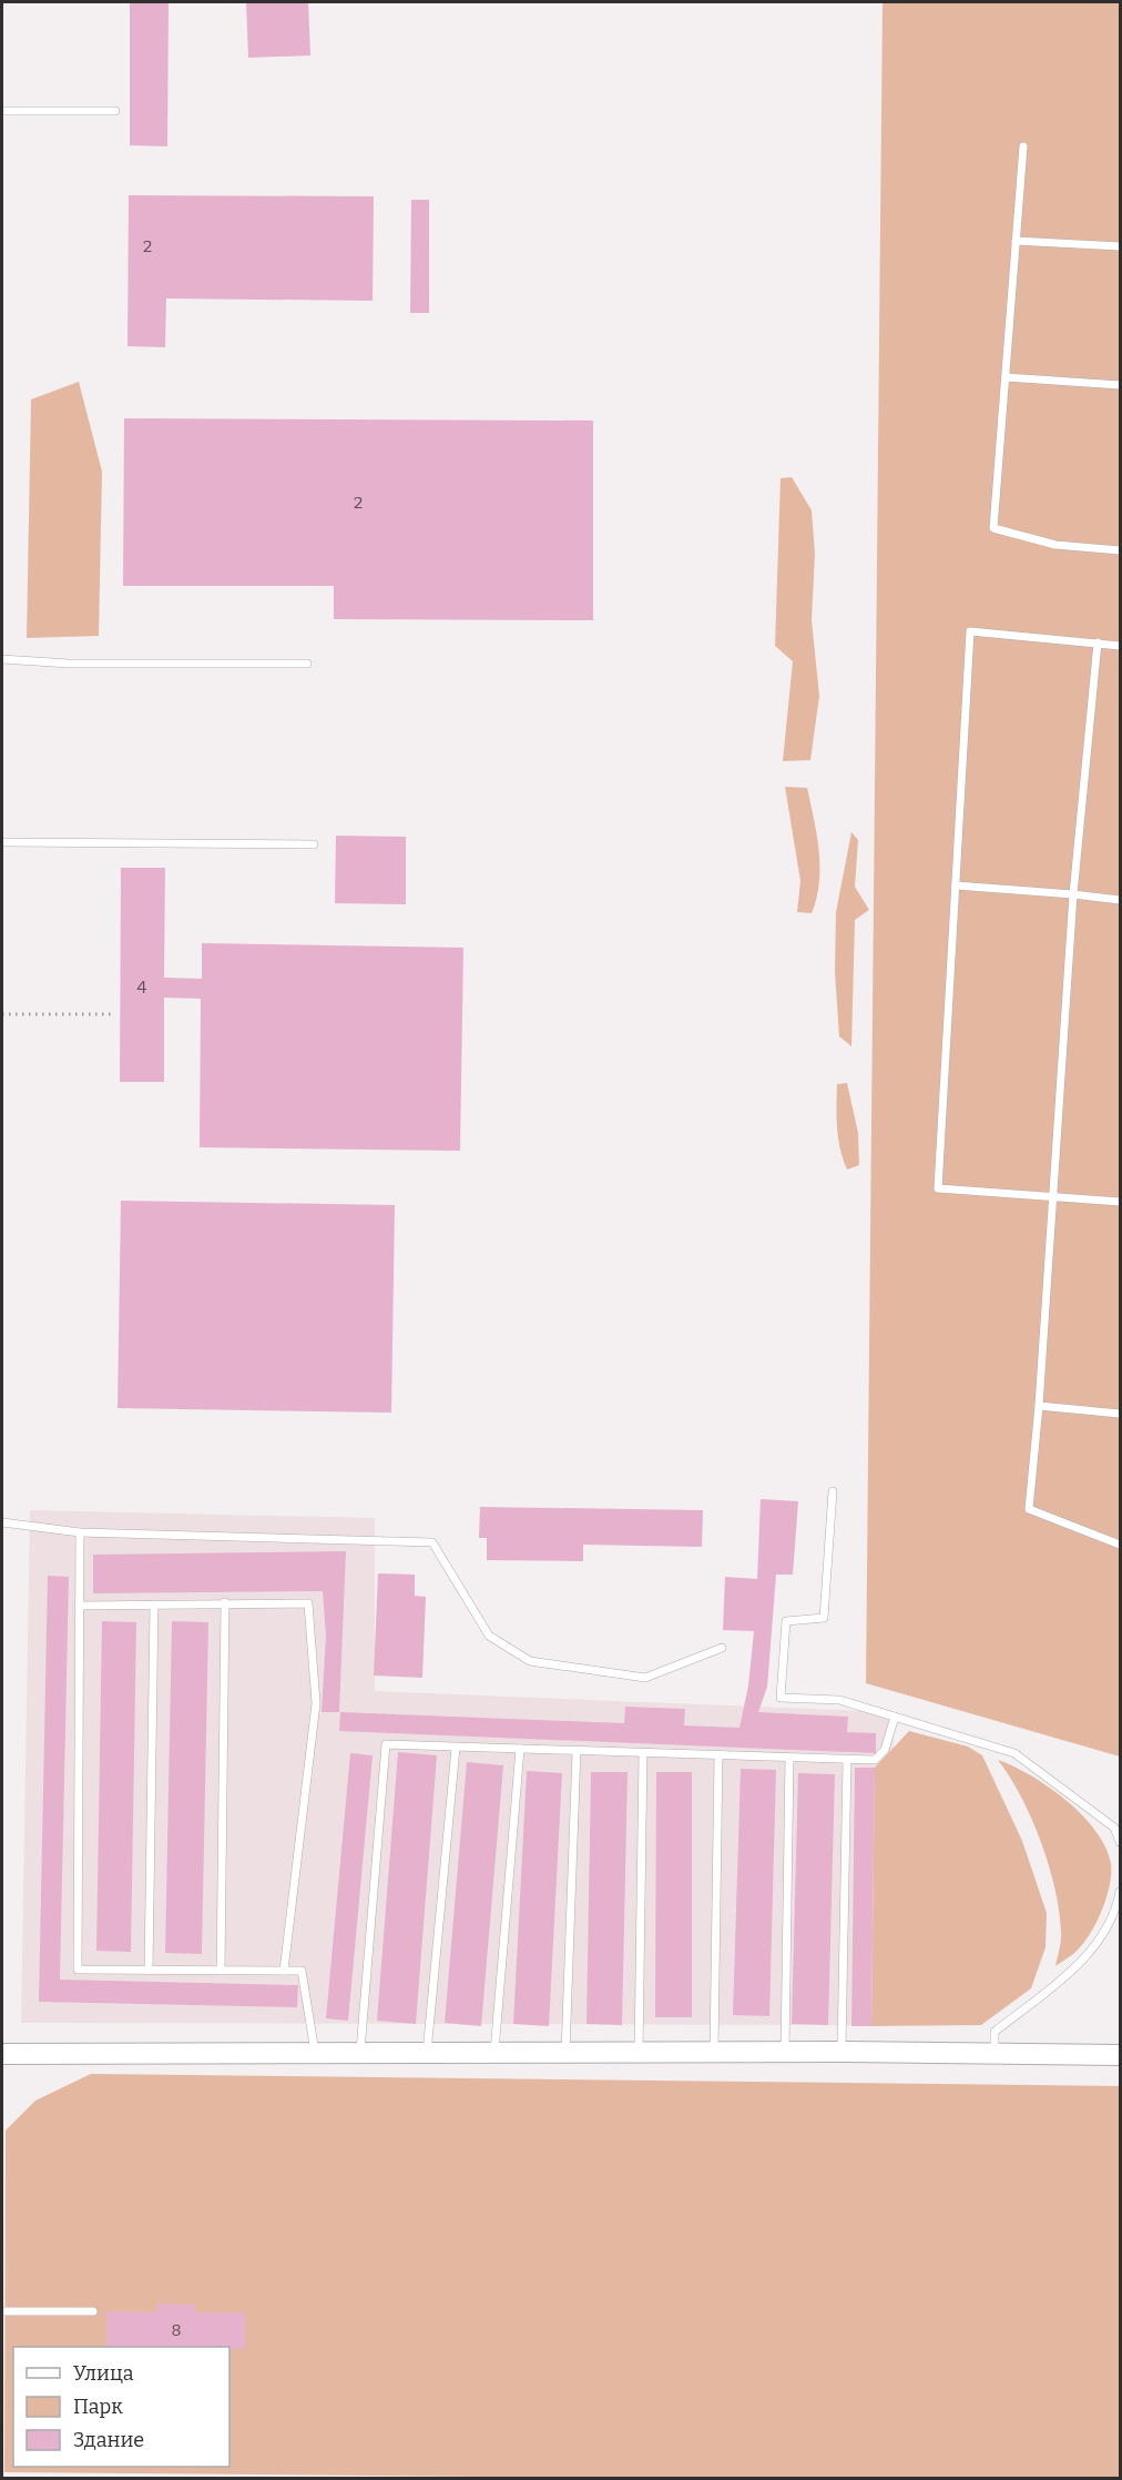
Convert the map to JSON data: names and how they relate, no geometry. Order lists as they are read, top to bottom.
{
  "house_numbers": [
    "2",
    "2",
    "4",
    "8"
  ],
  "legend": ["Улица", "Парк", "Здание"]
}
